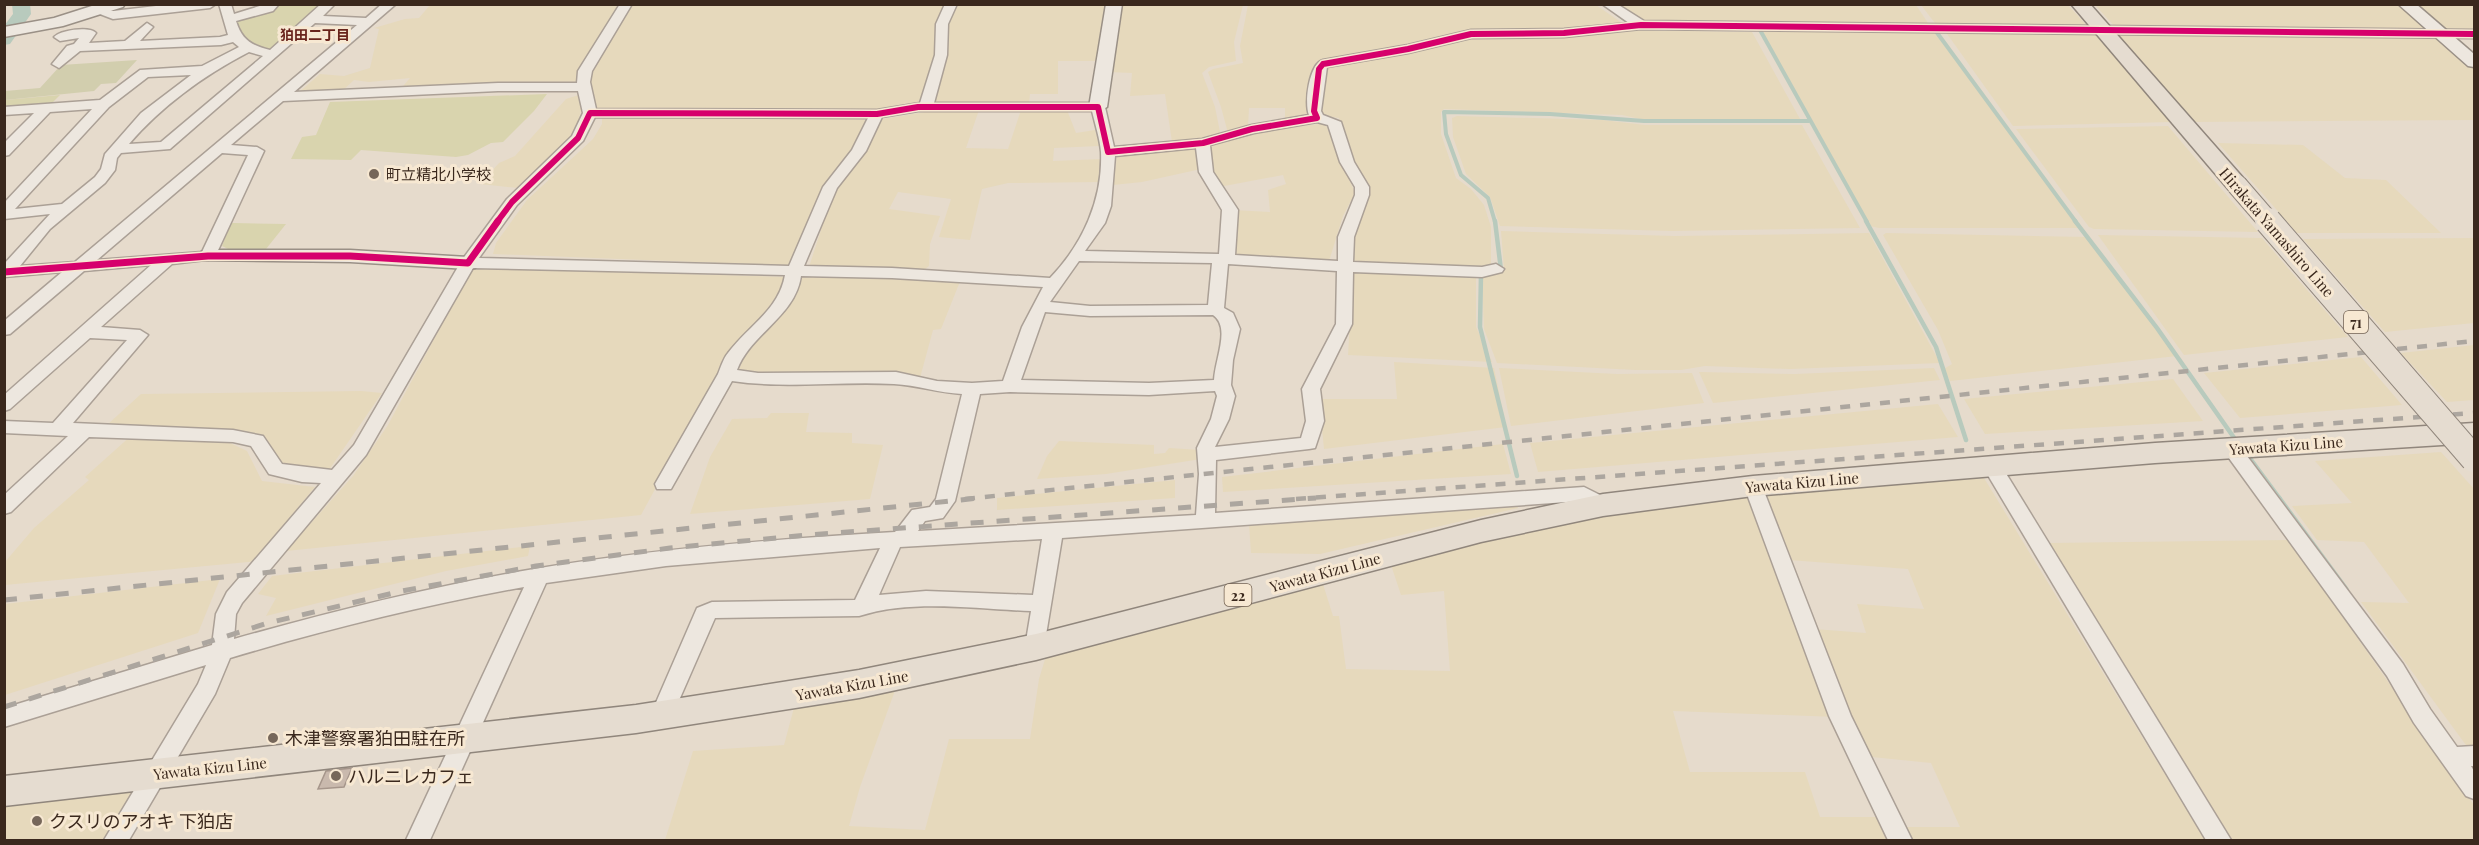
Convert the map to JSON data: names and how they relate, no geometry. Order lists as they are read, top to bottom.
{
  "streets": {
    "main road": [
      "Hirakata Yamashiro Line",
      "71",
      "Yawata Kizu Line",
      "22"
    ]
  },
  "crossings": [
    ["Hirakata Yamashiro Line", "Yawata Kizu Line"]
  ],
  "districts": ["狛田二丁目"],
  "places": [
    "町立精北小学校",
    "木津警察署狛田駐在所",
    "ハルニレカフェ",
    "クスリのアオキ 下狛店"
  ]
}
